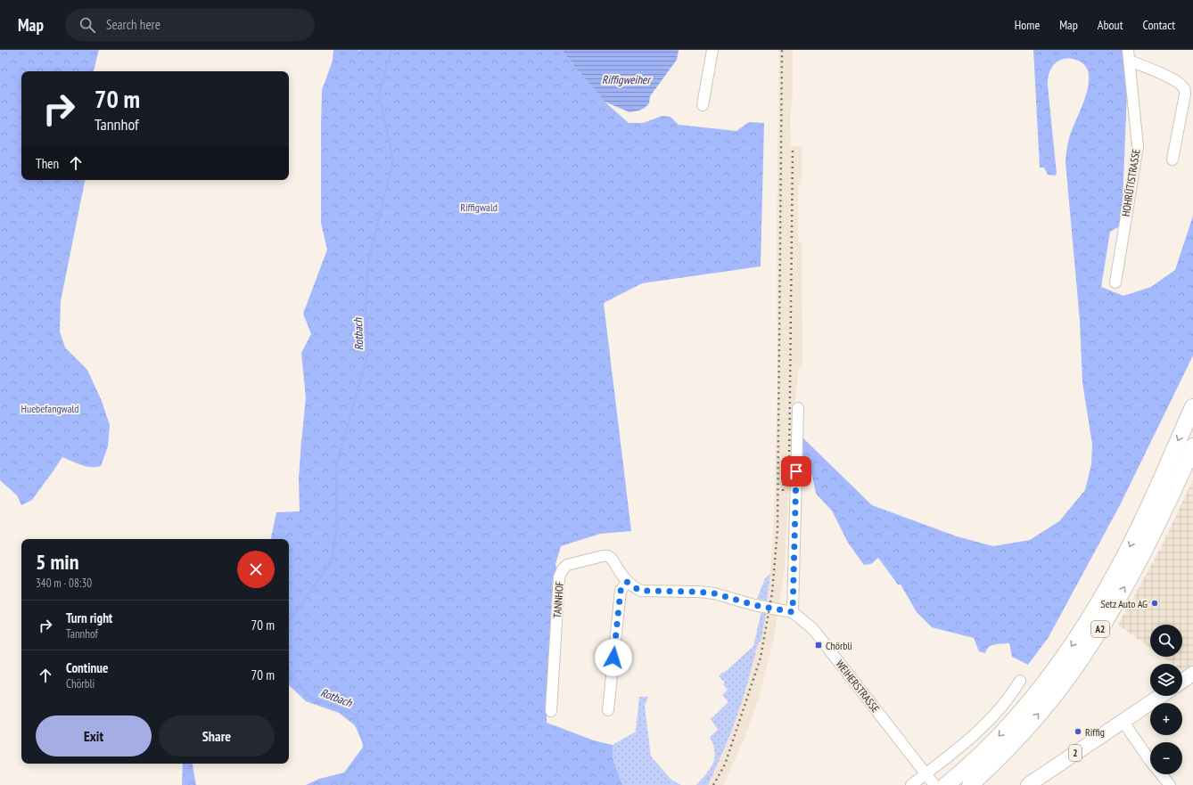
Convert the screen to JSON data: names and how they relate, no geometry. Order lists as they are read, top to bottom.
{
  "streets": {
    "highway": ["A2"],
    "main road": ["2"],
    "street": ["HOHRÜTISTRASSE", "TANNHOF", "WEIHERSTRASSE"]
  },
  "crossings": [
    ["TANNHOF", "WEIHERSTRASSE"],
    ["A2", "WEIHERSTRASSE"]
  ],
  "water": ["Riffigweiher", "Rotbach"],
  "parks": ["Riffigwald", "Huebefangwald"],
  "places": {
    "other": ["Setz Auto AG", "Riffig"],
    "transit": ["Chörbli"]
  },
  "page": {
    "header": "Map",
    "search": "Search here",
    "nav": [
      "Home",
      "Map",
      "About",
      "Contact"
    ],
    "turn": ["70 m", "Tannhof"],
    "then": "Then",
    "heading": ["5 min", "340 m · 08:30"],
    "list": [
      {
        "name": "Turn right",
        "note": "Tannhof",
        "value": "70 m"
      },
      {
        "name": "Continue",
        "note": "Chörbli",
        "value": "70 m"
      }
    ],
    "map_buttons": ["+", "−"],
    "buttons": ["Exit", "Share"]
  }
}
